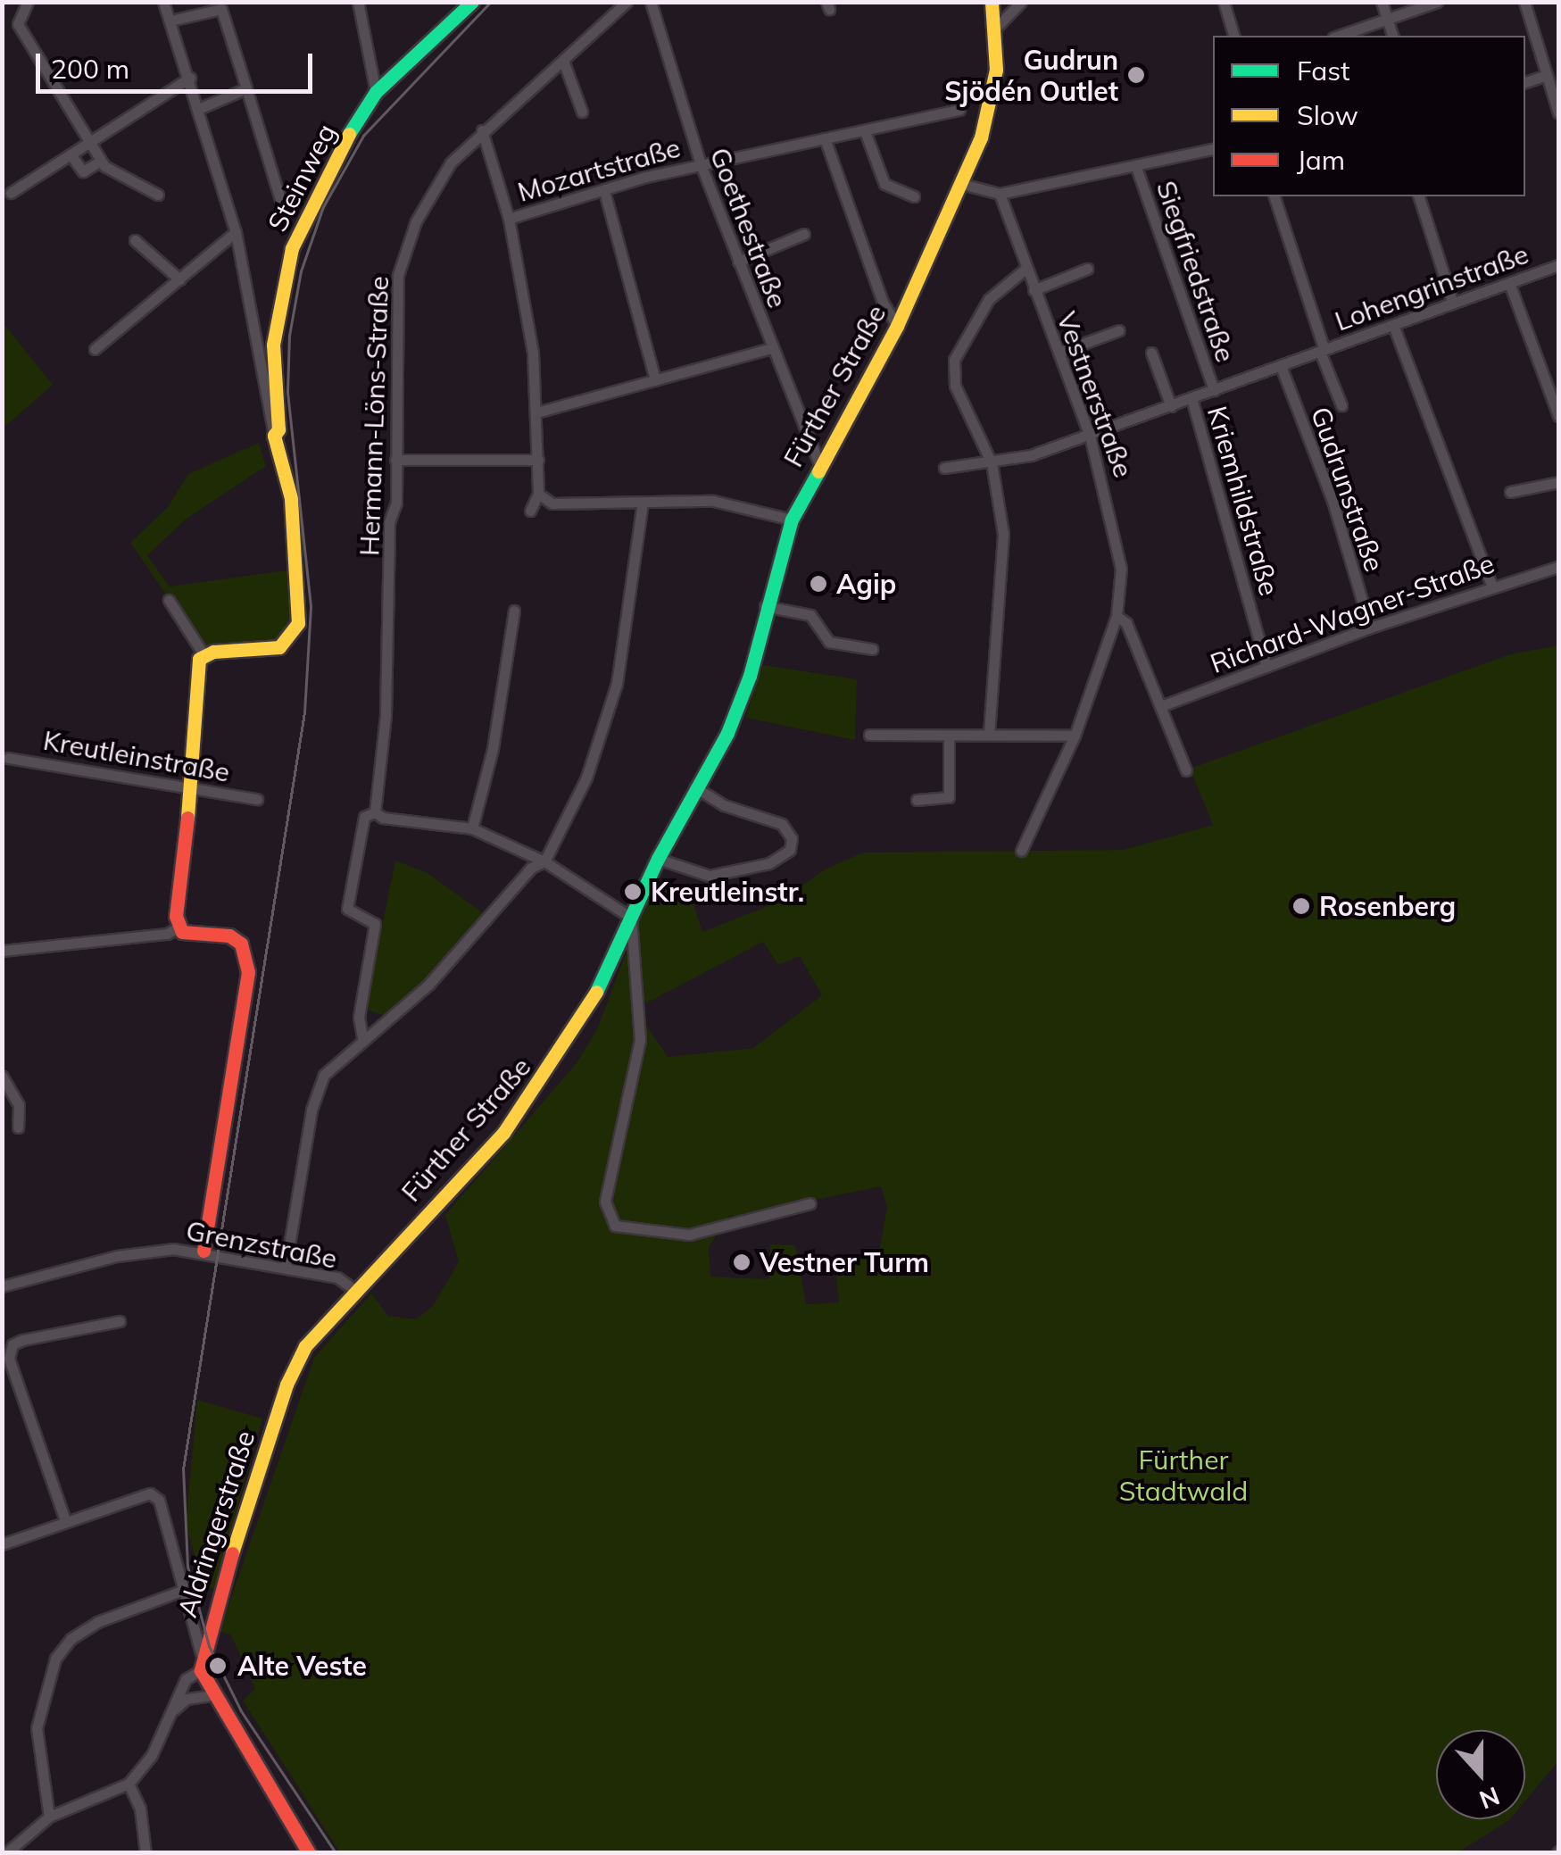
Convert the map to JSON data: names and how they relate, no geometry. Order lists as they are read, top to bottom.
{
  "streets": {
    "main road": ["Steinweg", "Fürther Straße", "Aldringerstraße"],
    "street": [
      "Mozartstraße",
      "Goethestraße",
      "Siegfriedstraße",
      "Lohengrinstraße",
      "Vestnerstraße",
      "Hermann-Löns-Straße",
      "Gudrunstraße",
      "Kriemhildstraße",
      "Richard-Wagner-Straße",
      "Kreutleinstraße",
      "Grenzstraße"
    ]
  },
  "crossings": [
    ["Mozartstraße", "Goethestraße"],
    ["Goethestraße", "Fürther Straße"],
    ["Siegfriedstraße", "Lohengrinstraße"],
    ["Lohengrinstraße", "Vestnerstraße"],
    ["Lohengrinstraße", "Gudrunstraße"],
    ["Lohengrinstraße", "Kriemhildstraße"],
    ["Fürther Straße", "Grenzstraße"],
    ["Fürther Straße", "Aldringerstraße"],
    ["Gudrunstraße", "Richard-Wagner-Straße"],
    ["Kriemhildstraße", "Richard-Wagner-Straße"]
  ],
  "parks": ["Fürther Stadtwald"],
  "places": [
    "Gudrun Sjödén Outlet",
    "Agip",
    "Kreutleinstr.",
    "Rosenberg",
    "Vestner Turm",
    "Alte Veste"
  ],
  "legend": ["Fast", "Slow", "Jam"],
  "scale_bar": "200 m",
  "north": "bottom"
}
